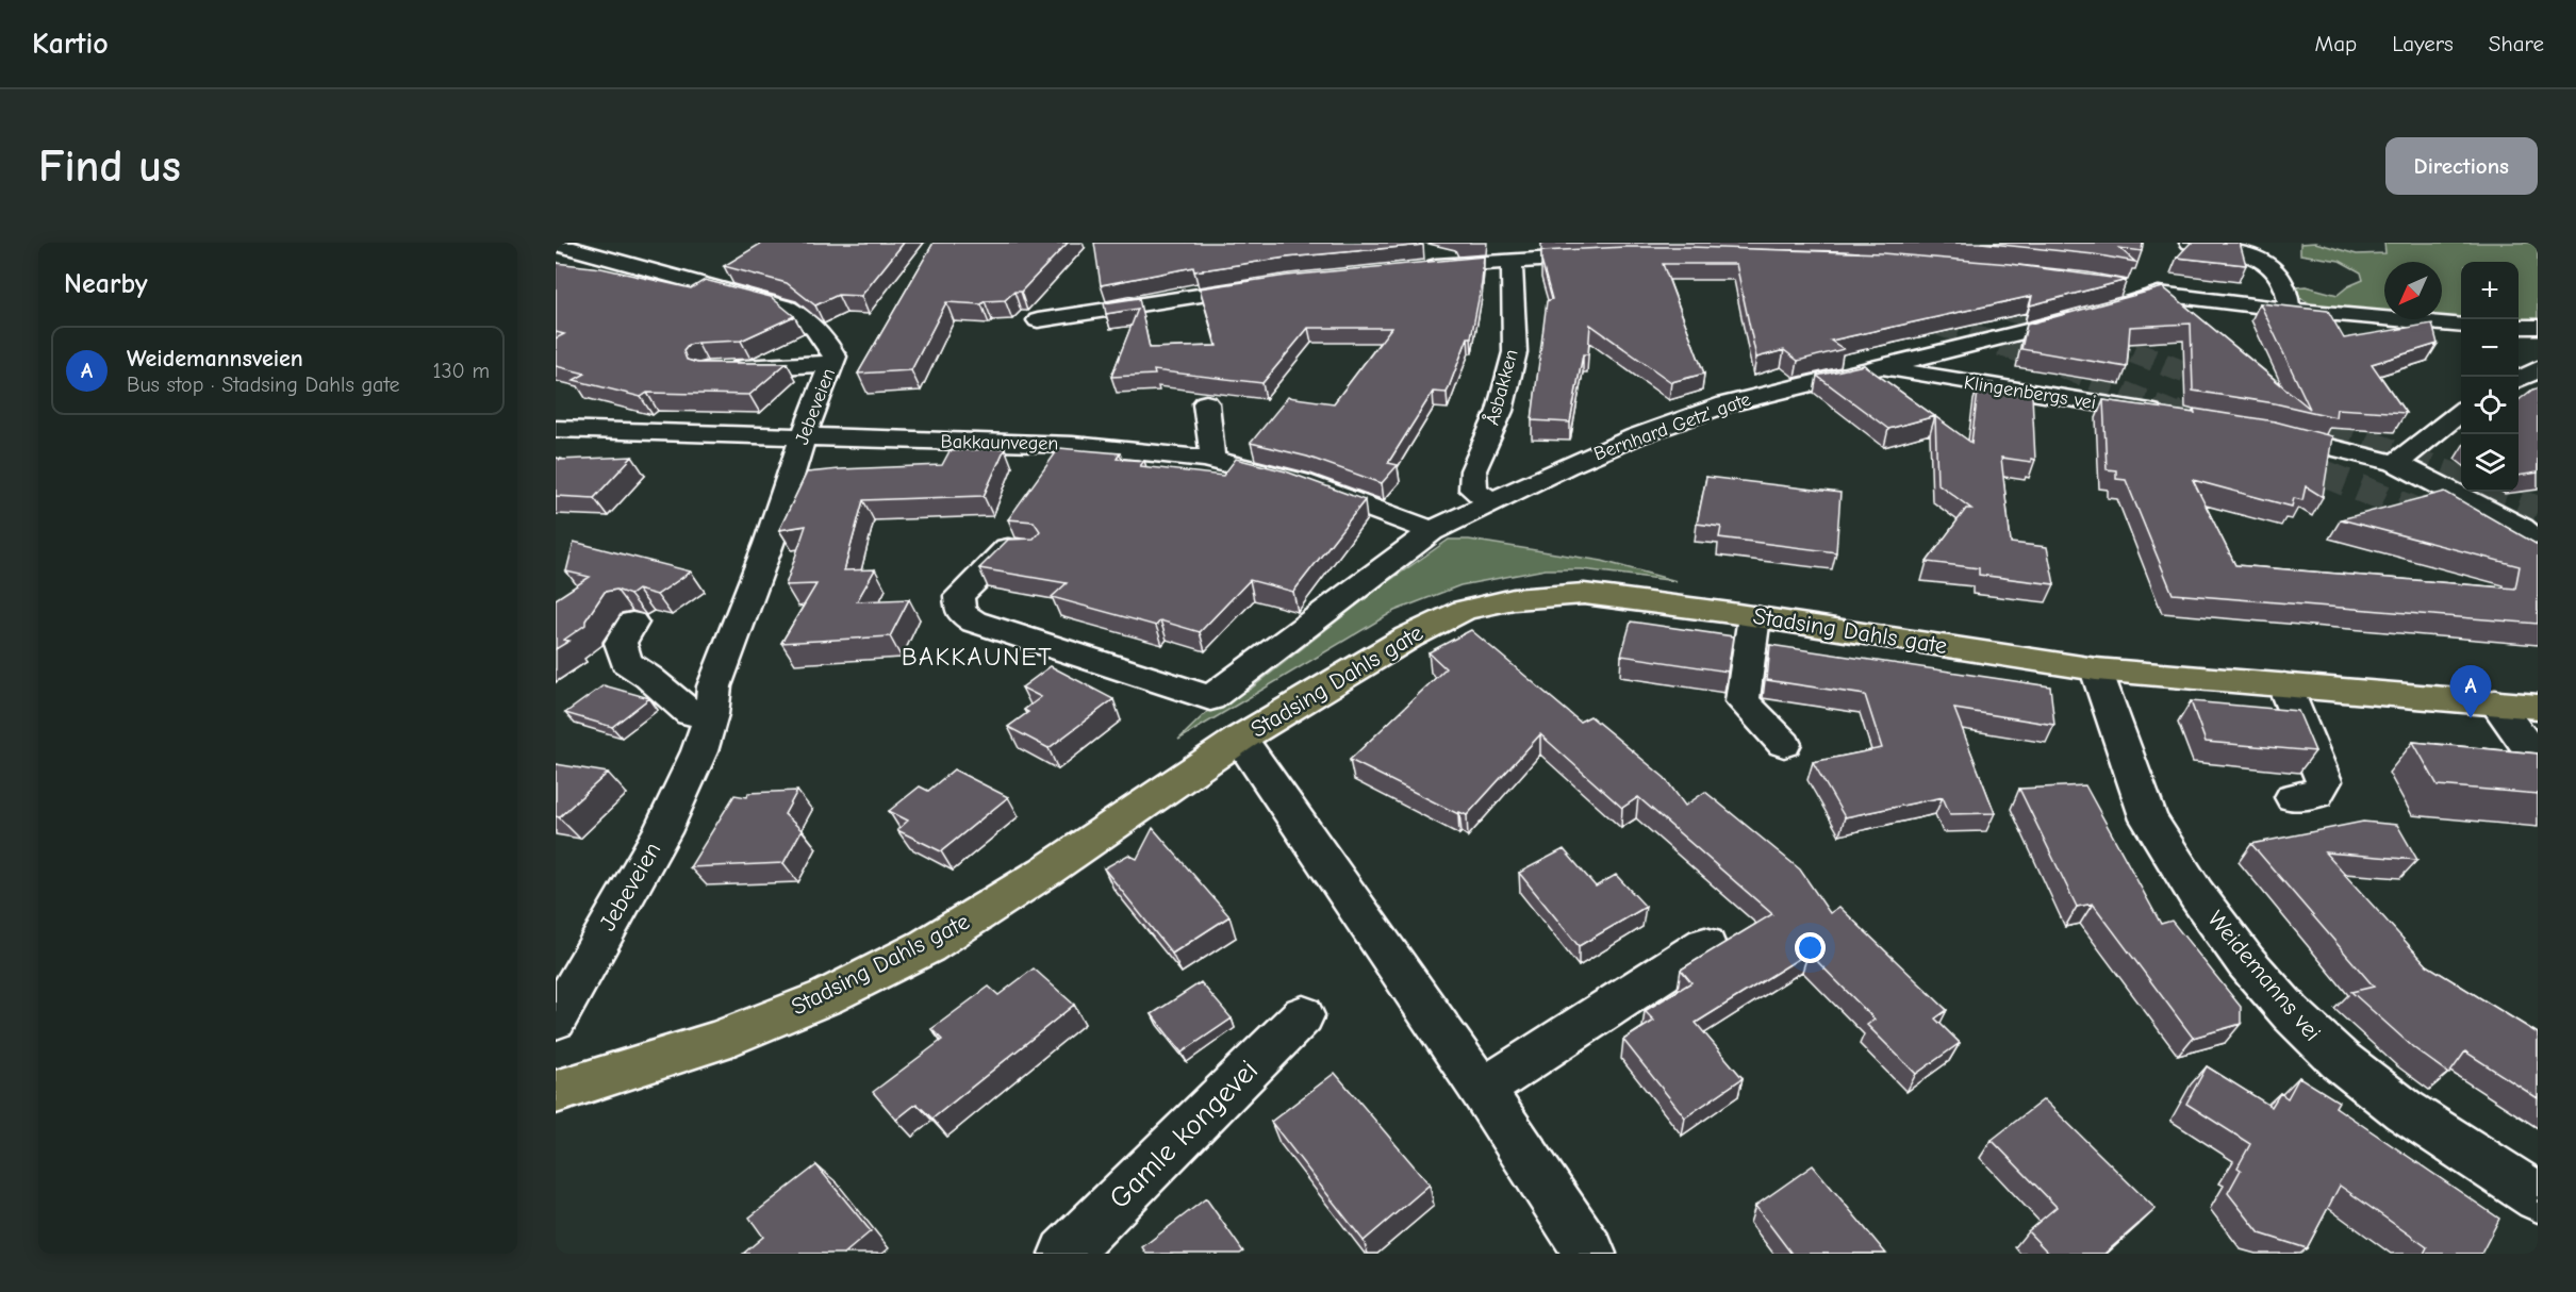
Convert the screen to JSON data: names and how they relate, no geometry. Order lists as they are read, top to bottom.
{
  "streets": {
    "main road": ["Stadsing Dahls gate"],
    "street": [
      "Åsbakken",
      "Klingenbergs vei",
      "Jebeveien",
      "Bernhard Getz' gate",
      "Bakkaunvegen",
      "Weidemanns vei",
      "Gamle kongevei"
    ]
  },
  "crossings": [
    ["Åsbakken", "Bernhard Getz' gate"],
    ["Klingenbergs vei", "Bernhard Getz' gate"],
    ["Jebeveien", "Bakkaunvegen"],
    ["Bernhard Getz' gate", "Bakkaunvegen"],
    ["Stadsing Dahls gate", "Weidemanns vei"]
  ],
  "districts": ["BAKKAUNET"],
  "north": "bottom left",
  "page": {
    "header": "Kartio",
    "nav": ["Map", "Layers", "Share"],
    "buttons": "Directions",
    "title": "Find us",
    "heading": "Nearby",
    "map_buttons": ["+", "−"],
    "list": [
      {
        "mark": "A",
        "name": "Weidemannsveien",
        "note": "Bus stop · Stadsing Dahls gate",
        "value": "130 m"
      }
    ],
    "pins": "A"
  }
}
